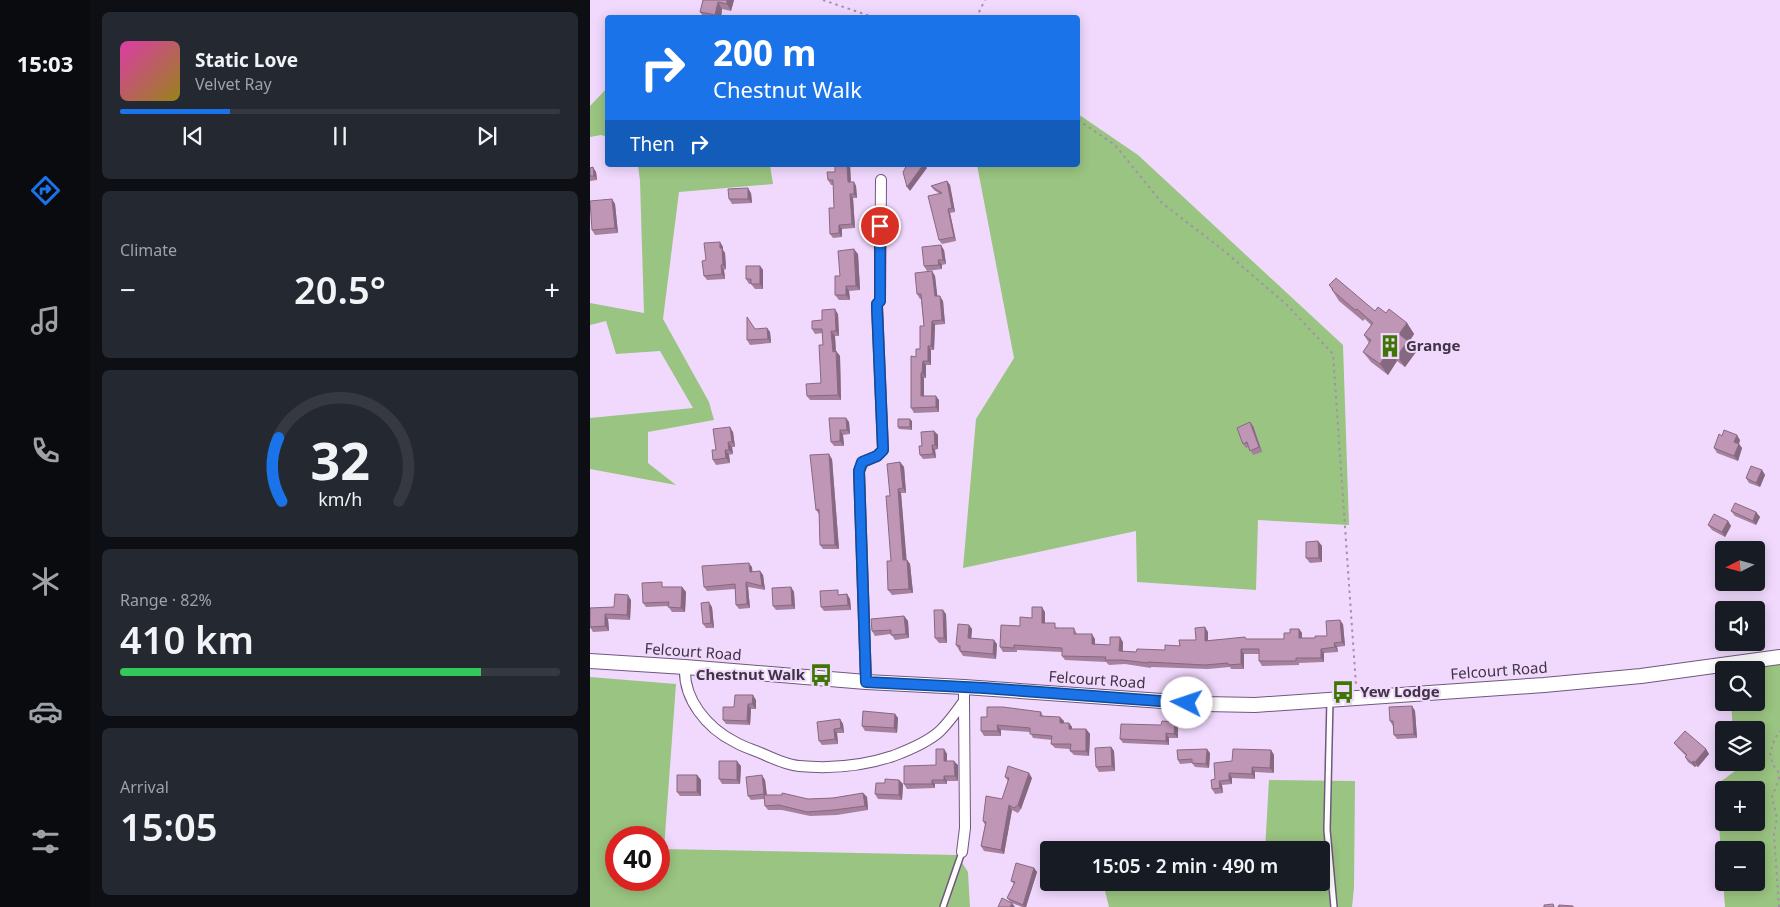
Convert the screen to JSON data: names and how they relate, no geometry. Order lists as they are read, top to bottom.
{
  "streets": {
    "street": ["Felcourt Road"]
  },
  "places": {
    "building": ["Grange"],
    "bus stop": ["Chestnut Walk", "Yew Lodge"]
  },
  "north": "left",
  "page": {
    "tabs": "15:03",
    "turn": ["200 m", "Chestnut Walk"],
    "song": ["Static Love", "Velvet Ray"],
    "then": "Then",
    "tile": [
      "Climate",
      ["Range · 82%", "410 km"],
      ["Arrival", "15:05"]
    ],
    "heat": ["−", "20.5°", "+"],
    "map_buttons": ["+", "−"],
    "limit": "40",
    "trip": "15:05 · 2 min · 490 m",
    "gauge": ["32", "km/h"]
  }
}
